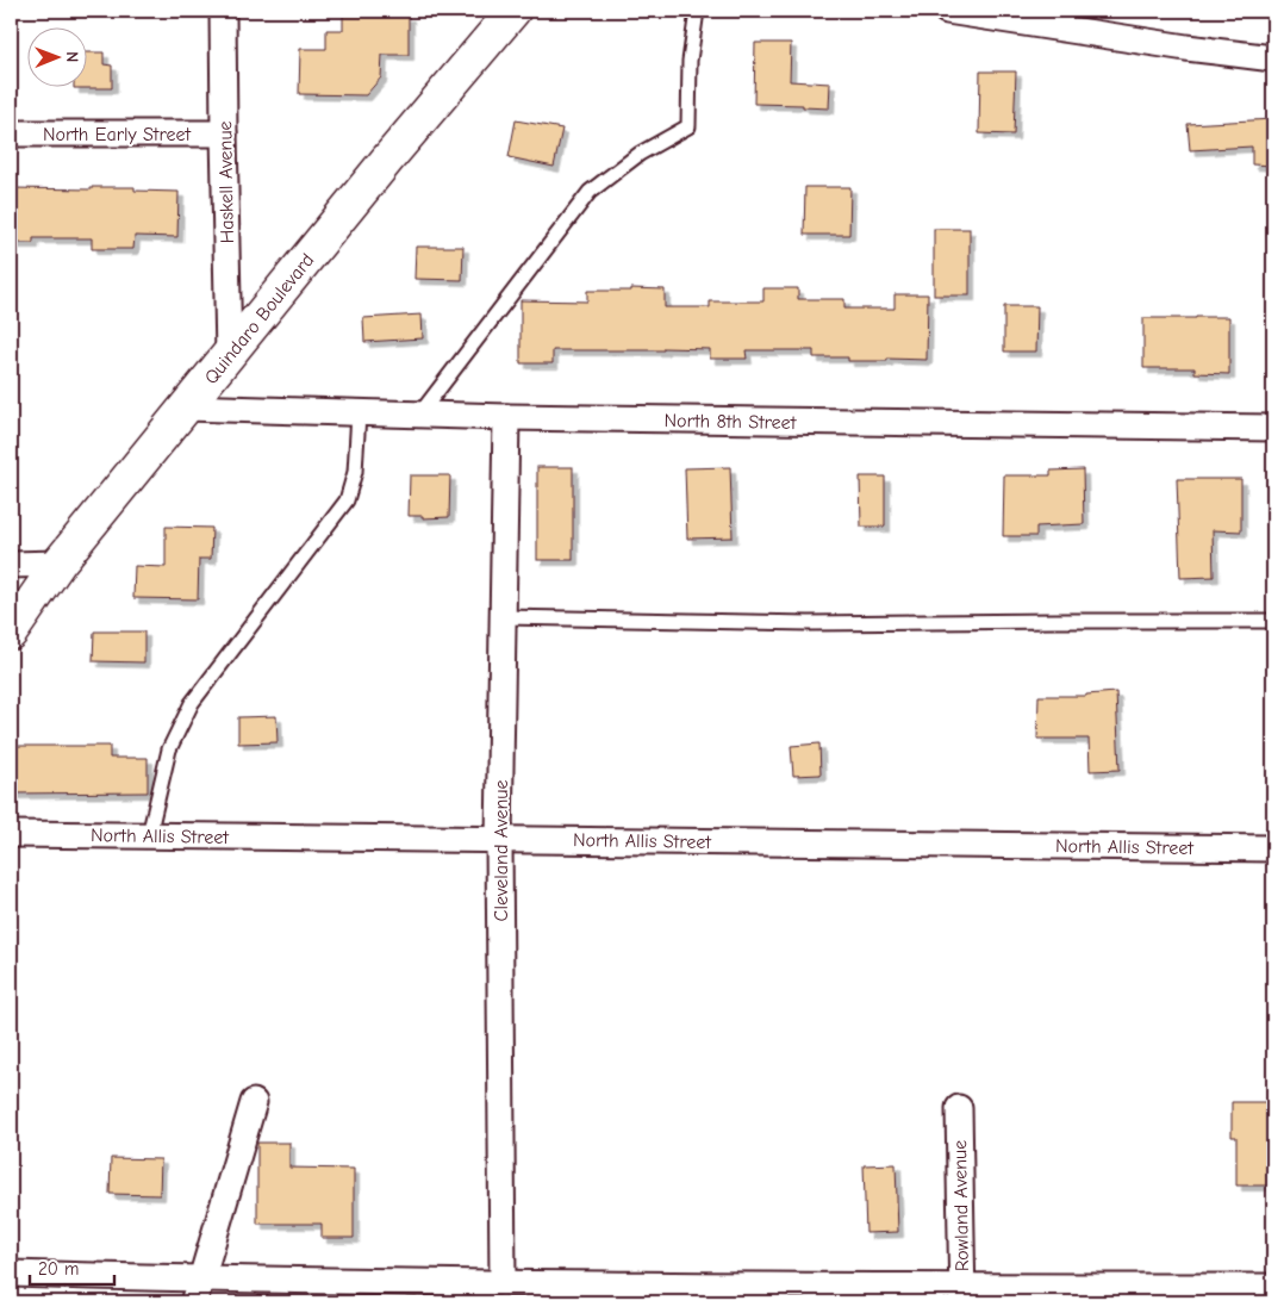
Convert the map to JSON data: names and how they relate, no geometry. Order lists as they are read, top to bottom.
{
  "streets": {
    "main road": ["Quindaro Boulevard"],
    "street": [
      "North Early Street",
      "Haskell Avenue",
      "North 8th Street",
      "North Allis Street",
      "Cleveland Avenue",
      "Rowland Avenue"
    ]
  },
  "crossings": [
    ["North Early Street", "Haskell Avenue"],
    ["Haskell Avenue", "Quindaro Boulevard"],
    ["Quindaro Boulevard", "North 8th Street"],
    ["North 8th Street", "Cleveland Avenue"],
    ["North Allis Street", "Cleveland Avenue"]
  ],
  "scale_bar": "20 m",
  "north": "right"
}
